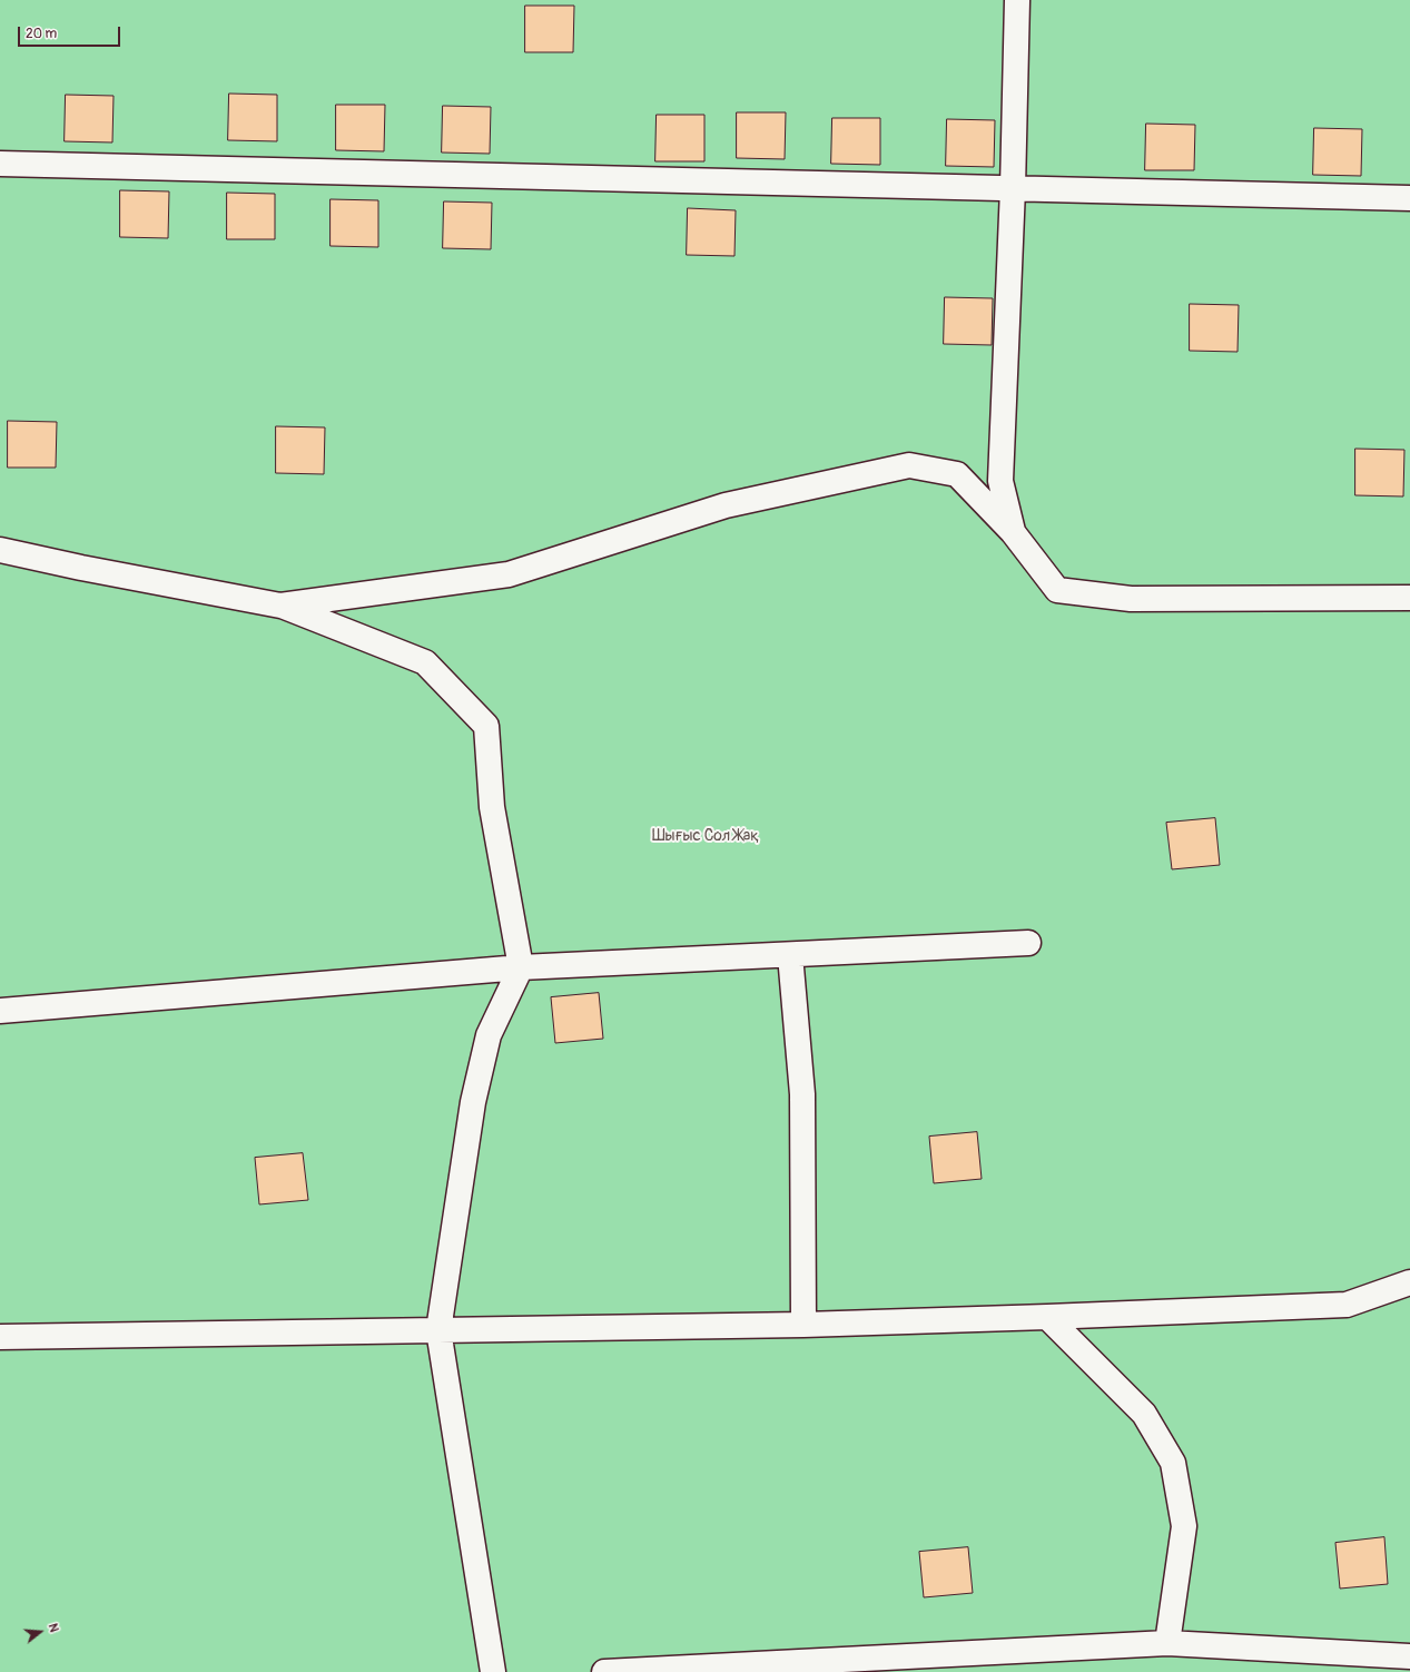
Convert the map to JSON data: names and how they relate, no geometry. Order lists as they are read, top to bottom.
{
  "parks": ["Шығыс Сол Жақ"],
  "scale_bar": "20 m",
  "north": "right"
}
